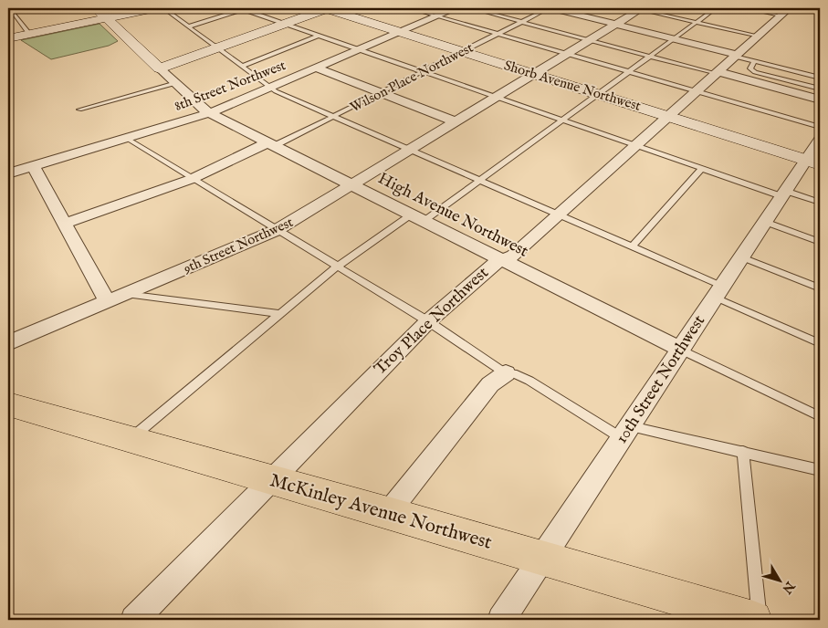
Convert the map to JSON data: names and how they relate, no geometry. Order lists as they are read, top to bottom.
{
  "streets": {
    "main road": ["McKinley Avenue Northwest"],
    "street": [
      "Wilson Place Northwest",
      "8th Street Northwest",
      "Shorb Avenue Northwest",
      "High Avenue Northwest",
      "9th Street Northwest",
      "Troy Place Northwest",
      "10th Street Northwest"
    ]
  },
  "crossings": [
    ["Wilson Place Northwest", "Shorb Avenue Northwest"],
    ["Wilson Place Northwest", "High Avenue Northwest"],
    ["8th Street Northwest", "Shorb Avenue Northwest"],
    ["8th Street Northwest", "High Avenue Northwest"],
    ["Shorb Avenue Northwest", "9th Street Northwest"],
    ["Shorb Avenue Northwest", "Troy Place Northwest"],
    ["Shorb Avenue Northwest", "10th Street Northwest"],
    ["High Avenue Northwest", "9th Street Northwest"],
    ["High Avenue Northwest", "Troy Place Northwest"],
    ["High Avenue Northwest", "10th Street Northwest"],
    ["Troy Place Northwest", "McKinley Avenue Northwest"],
    ["10th Street Northwest", "McKinley Avenue Northwest"]
  ],
  "north": "bottom right"
}
